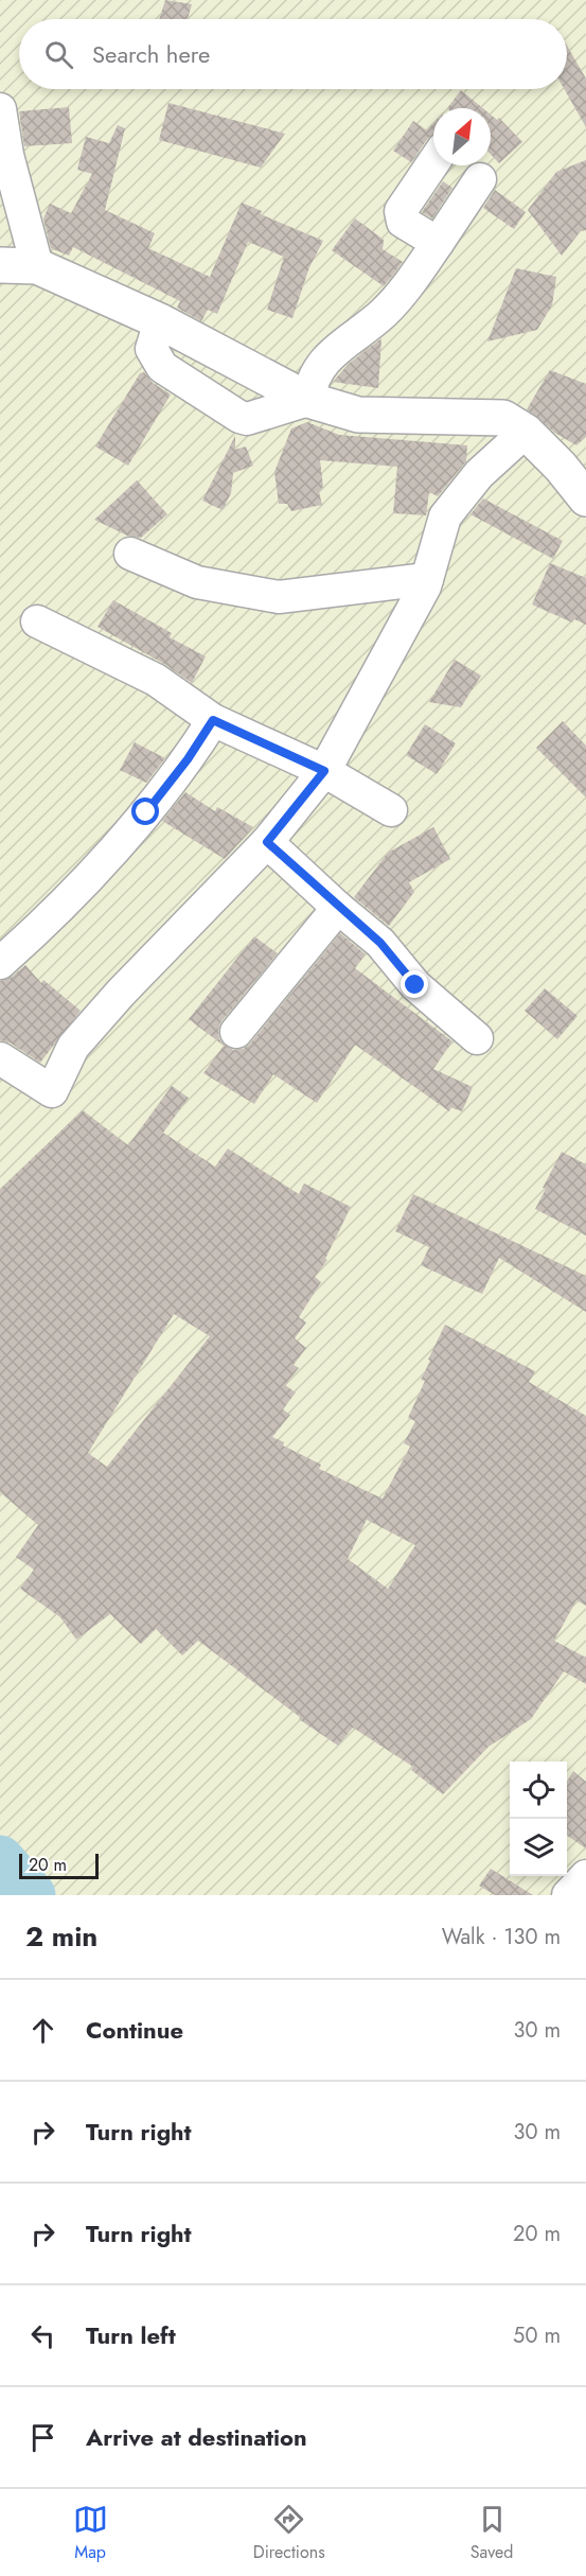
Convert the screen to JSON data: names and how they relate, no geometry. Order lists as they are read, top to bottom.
{
  "scale_bar": "20 m",
  "north": "top right",
  "page": {
    "search": "Search here",
    "scale": "20 m",
    "heading": ["2 min", "Walk · 130 m"],
    "list": [
      ["Continue", "30 m"],
      ["Turn right", "30 m"],
      ["Turn right", "20 m"],
      ["Turn left", "50 m"],
      "Arrive at destination"
    ],
    "nav": ["Map", "Directions", "Saved"]
  }
}
